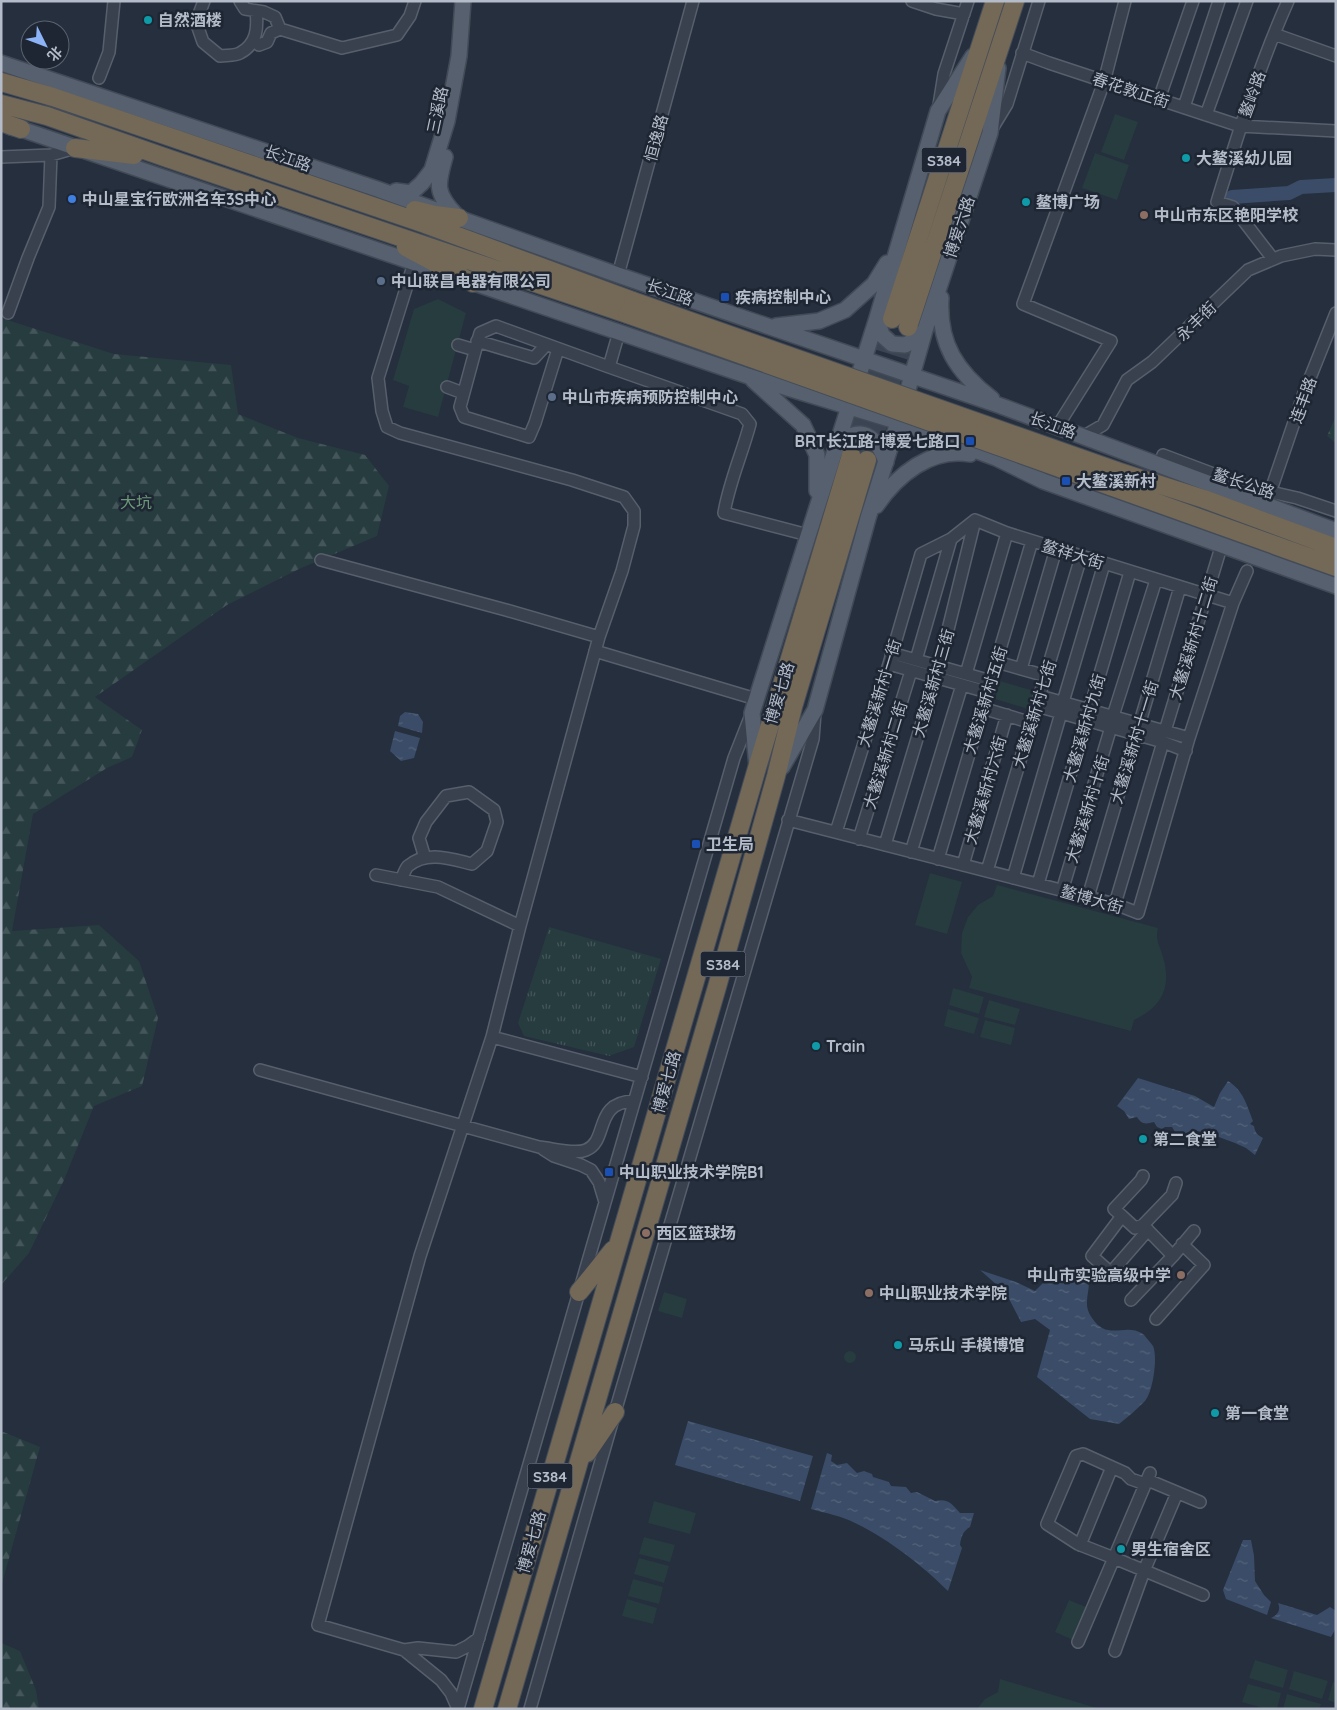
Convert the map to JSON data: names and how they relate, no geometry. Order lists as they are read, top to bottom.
{
  "streets": {
    "highway": [
      "长江路",
      "S384",
      "博爱六路",
      "博爱七路"
    ],
    "main road": ["三溪路"],
    "street": [
      "春花敦正街",
      "鳌岭路",
      "恒逸路",
      "永丰街",
      "连丰路",
      "鳌长公路",
      "鳌祥大街",
      "大鳌溪新村十二街",
      "大鳌溪新村三街",
      "大鳌溪新村一街",
      "大鳌溪新村五街",
      "大鳌溪新村七街",
      "大鳌溪新村九街",
      "大鳌溪新村十一街",
      "大鳌溪新村二街",
      "大鳌溪新村六街",
      "大鳌溪新村十街",
      "鳌博大街"
    ]
  },
  "crossings": [
    ["春花敦正街", "鳌岭路"],
    ["春花敦正街", "博爱六路"],
    ["三溪路", "长江路"],
    ["恒逸路", "长江路"],
    ["长江路", "博爱六路"],
    ["长江路", "永丰街"],
    ["长江路", "鳌长公路"],
    ["长江路", "博爱七路"],
    ["鳌祥大街", "大鳌溪新村十二街"],
    ["鳌祥大街", "大鳌溪新村三街"],
    ["鳌祥大街", "大鳌溪新村五街"],
    ["鳌祥大街", "大鳌溪新村七街"],
    ["鳌祥大街", "大鳌溪新村九街"],
    ["鳌祥大街", "大鳌溪新村十一街"],
    ["鳌祥大街", "大鳌溪新村十街"],
    ["鳌祥大街", "鳌博大街"],
    ["大鳌溪新村十二街", "鳌博大街"],
    ["大鳌溪新村三街", "鳌博大街"],
    ["大鳌溪新村一街", "大鳌溪新村二街"],
    ["大鳌溪新村一街", "鳌博大街"],
    ["大鳌溪新村五街", "鳌博大街"],
    ["大鳌溪新村七街", "鳌博大街"],
    ["大鳌溪新村九街", "鳌博大街"],
    ["大鳌溪新村十一街", "鳌博大街"],
    ["大鳌溪新村二街", "鳌博大街"],
    ["大鳌溪新村六街", "鳌博大街"],
    ["大鳌溪新村十街", "鳌博大街"]
  ],
  "parks": ["大坑"],
  "places": {
    "other": [
      "自然酒楼",
      "大鳌溪幼儿园",
      "中山星宝行欧洲名车3S中心",
      "鳌博广场",
      "中山市东区艳阳学校",
      "中山联昌电器有限公司",
      "中山市疾病预防控制中心",
      "Train",
      "第二食堂",
      "西区篮球场",
      "中山市实验高级中学",
      "中山职业技术学院",
      "马乐山 手模博馆",
      "第一食堂",
      "男生宿舍区"
    ],
    "transit": [
      "疾病控制中心",
      "BRT长江路-博爱七路口",
      "大鳌溪新村",
      "卫生局",
      "中山职业技术学院B1"
    ]
  },
  "north": "bottom right"
}
